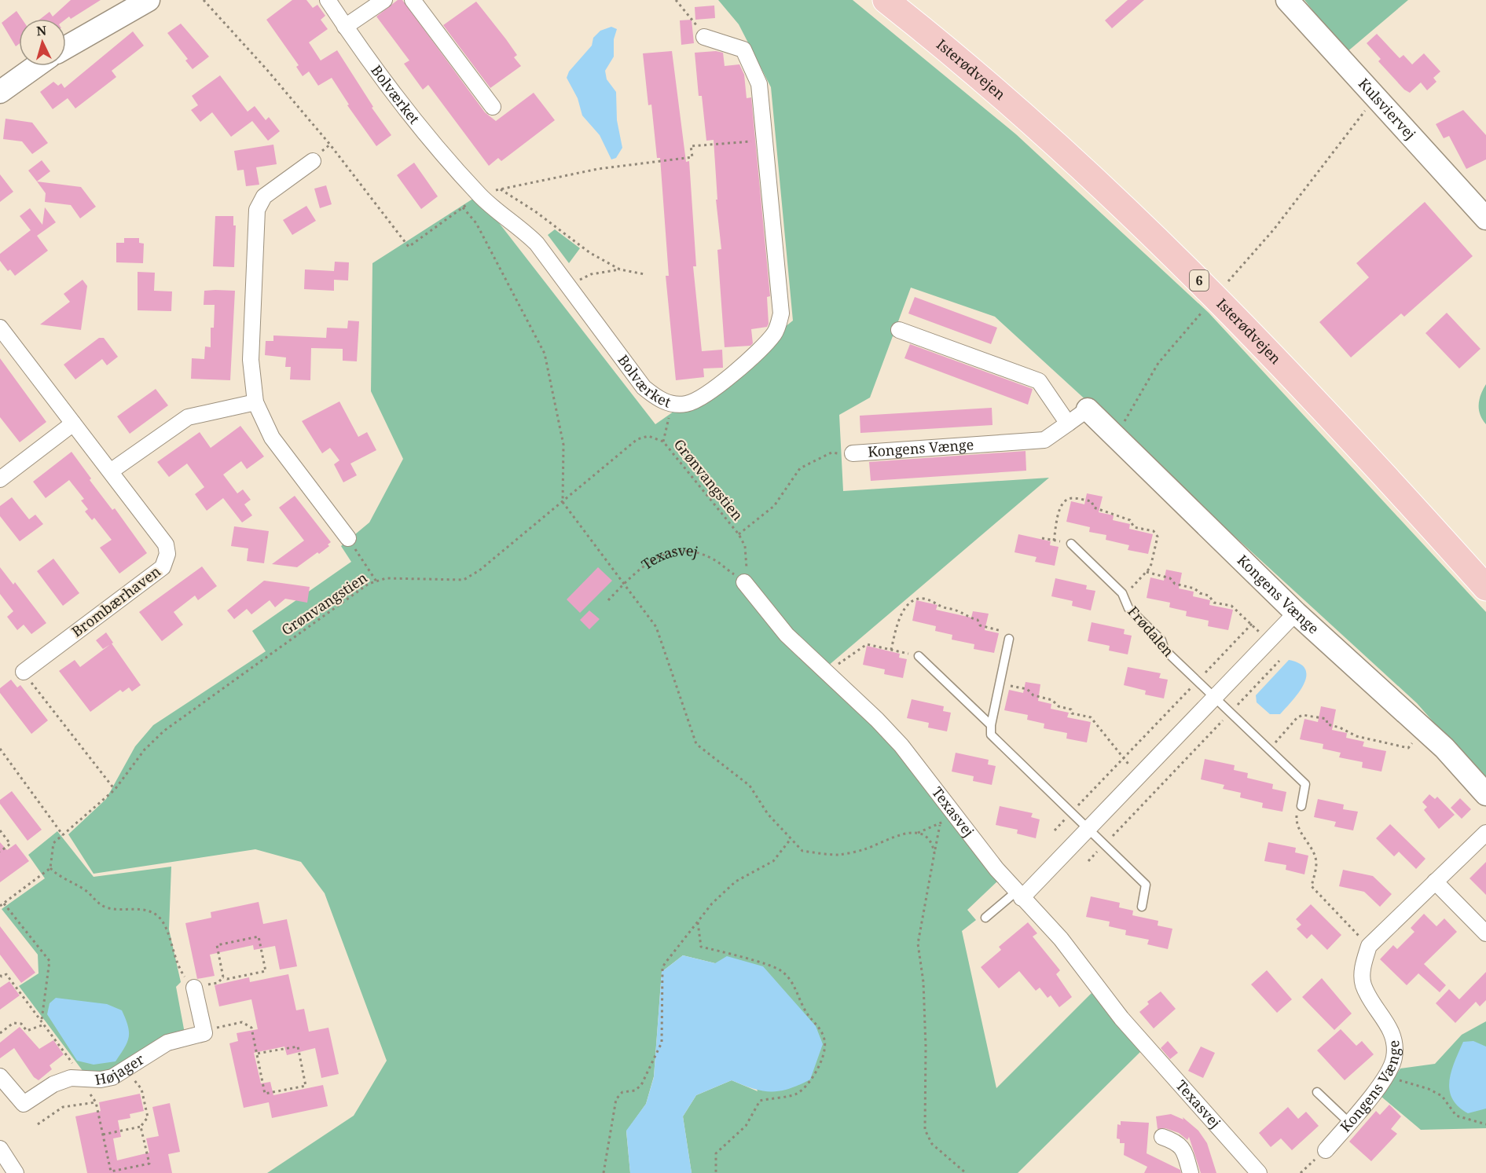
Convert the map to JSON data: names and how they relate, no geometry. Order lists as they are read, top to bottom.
{
  "streets": {
    "highway": ["Isterødvejen", "6"],
    "street": [
      "Bolværket",
      "Kulsviervej",
      "Kongens Vænge",
      "Texasvej",
      "Brombærhaven",
      "Højager"
    ],
    "lane": ["Frødalen"],
    "path": ["Grønvangstien"]
  },
  "crossings": [
    ["Grønvangstien", "Texasvej"]
  ],
  "north": "top"
}
